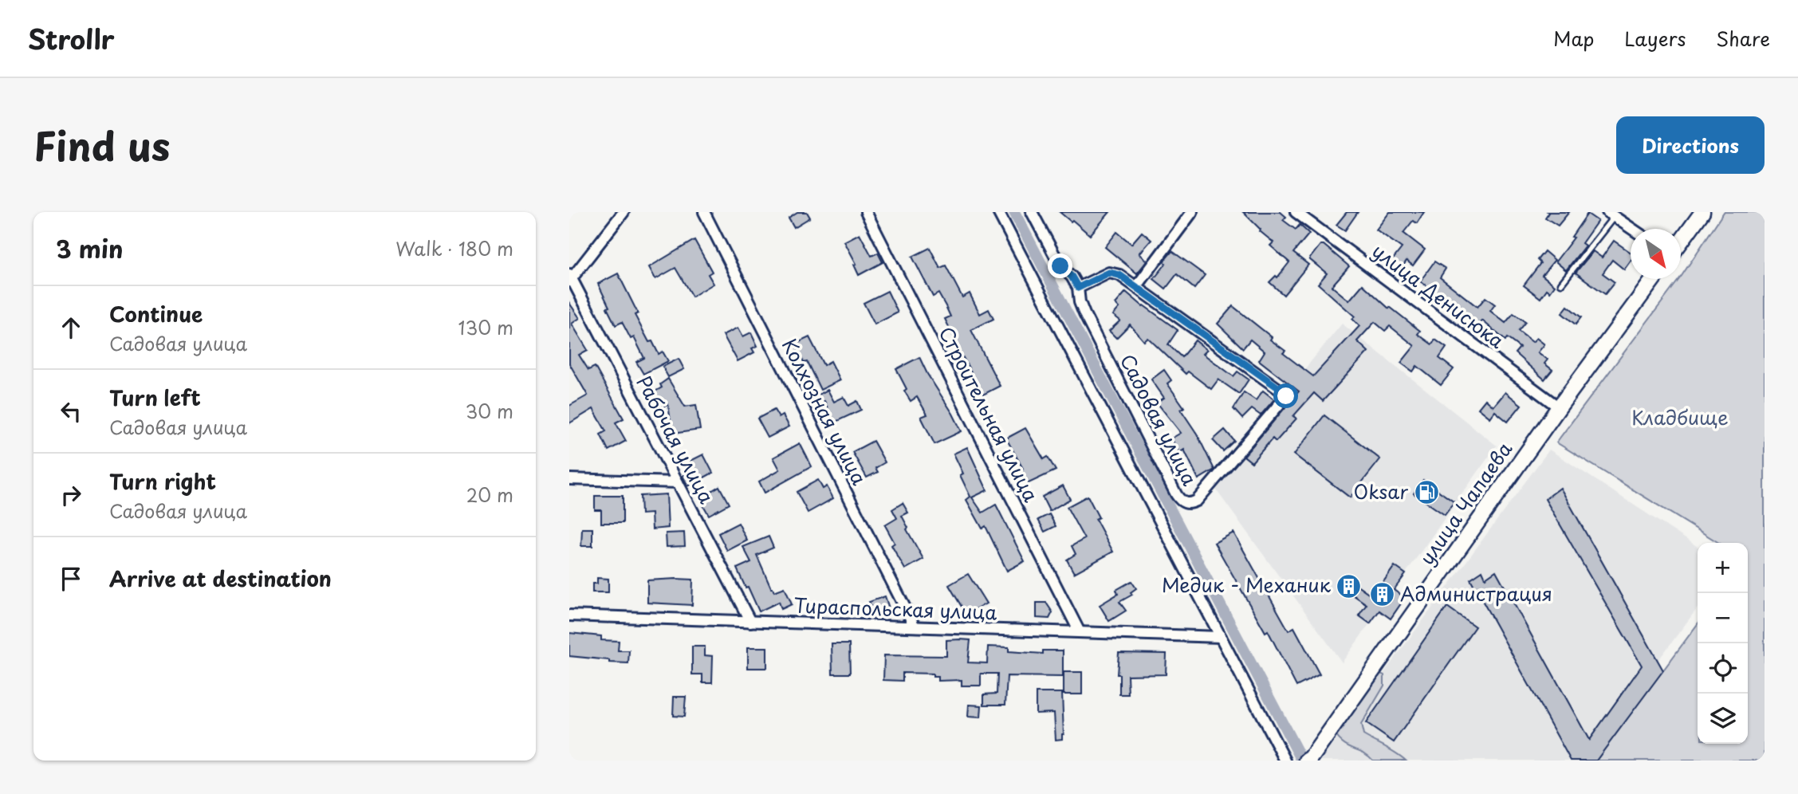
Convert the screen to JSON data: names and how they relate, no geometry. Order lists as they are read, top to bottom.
{
  "streets": {
    "street": [
      "улица Денисюка",
      "Колхозная улица",
      "Строительная улица",
      "Садовая улица",
      "Рабочая улица",
      "улица Чапаева",
      "Тираспольская улица"
    ]
  },
  "crossings": [
    ["улица Денисюка", "улица Чапаева"],
    ["Колхозная улица", "Тираспольская улица"],
    ["Строительная улица", "Тираспольская улица"],
    ["Рабочая улица", "Тираспольская улица"]
  ],
  "parks": ["Кладбище"],
  "places": {
    "fuel station": ["Oksar"],
    "building": ["Медик - Механик", "Администрация"]
  },
  "north": "bottom right",
  "page": {
    "header": "Strollr",
    "nav": ["Map", "Layers", "Share"],
    "title": "Find us",
    "buttons": "Directions",
    "heading": ["3 min", "Walk · 180 m"],
    "list": [
      ["Continue", "Садовая улица", "130 m"],
      ["Turn left", "Садовая улица", "30 m"],
      ["Turn right", "Садовая улица", "20 m"],
      "Arrive at destination"
    ],
    "map_buttons": ["+", "−"]
  }
}
